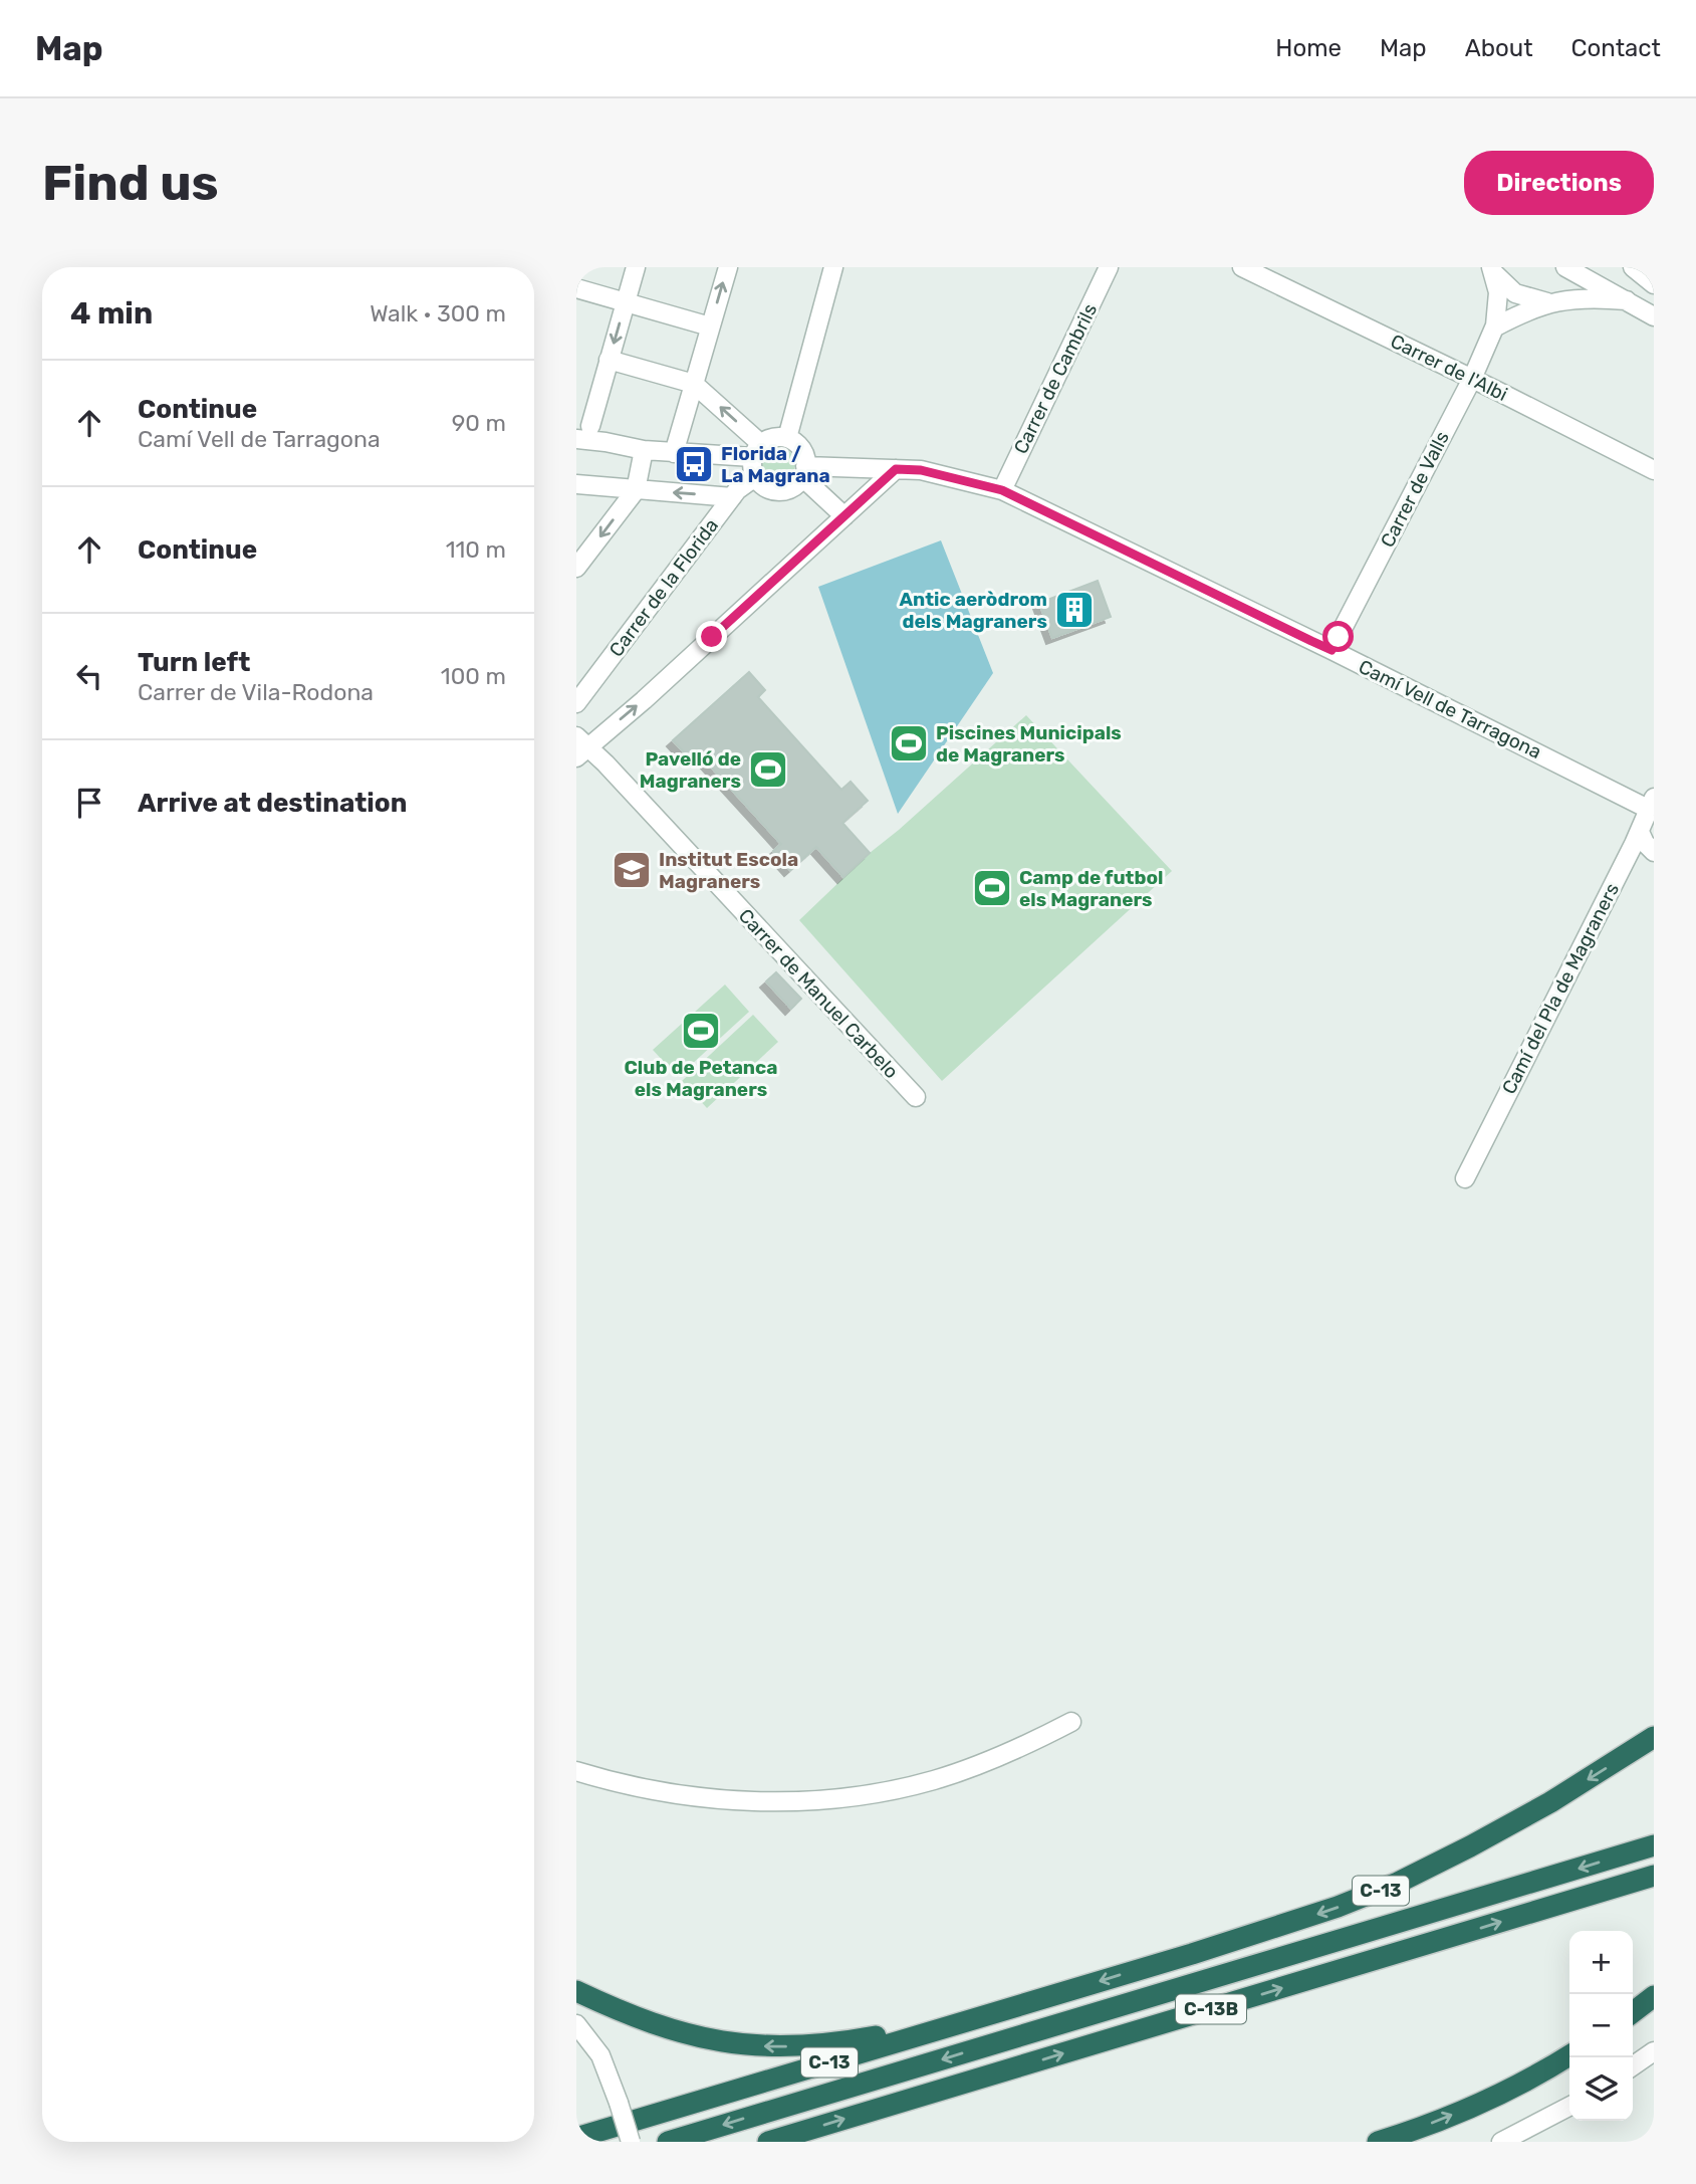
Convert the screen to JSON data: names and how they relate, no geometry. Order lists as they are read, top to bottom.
{
  "streets": {
    "highway": ["C-13", "C-13B"],
    "street": [
      "Carrer de l'Albi",
      "Carrer de Cambrils",
      "Carrer de Valls",
      "Carrer de la Florida",
      "Camí Vell de Tarragona",
      "Camí del Pla de Magraners",
      "Carrer de Manuel Carbelo"
    ]
  },
  "crossings": [
    ["Carrer de l'Albi", "Carrer de Valls"],
    ["Carrer de Cambrils", "Camí Vell de Tarragona"],
    ["Carrer de Valls", "Camí Vell de Tarragona"],
    ["Carrer de la Florida", "Camí Vell de Tarragona"],
    ["Camí Vell de Tarragona", "Camí del Pla de Magraners"]
  ],
  "places": {
    "bus stop": ["Florida / La Magrana"],
    "building": ["Antic aeròdrom dels Magraners"],
    "sports": [
      "Piscines Municipals de Magraners",
      "Pavelló de Magraners",
      "Camp de futbol els Magraners",
      "Club de Petanca els Magraners"
    ],
    "school or university": ["Institut Escola Magraners"]
  },
  "page": {
    "header": "Map",
    "nav": [
      "Home",
      "Map",
      "About",
      "Contact"
    ],
    "buttons": "Directions",
    "title": "Find us",
    "heading": ["4 min", "Walk · 300 m"],
    "list": [
      ["Continue", "Camí Vell de Tarragona", "90 m"],
      ["Continue", "110 m"],
      ["Turn left", "Carrer de Vila-Rodona", "100 m"],
      "Arrive at destination"
    ],
    "map_buttons": ["+", "−"]
  }
}
